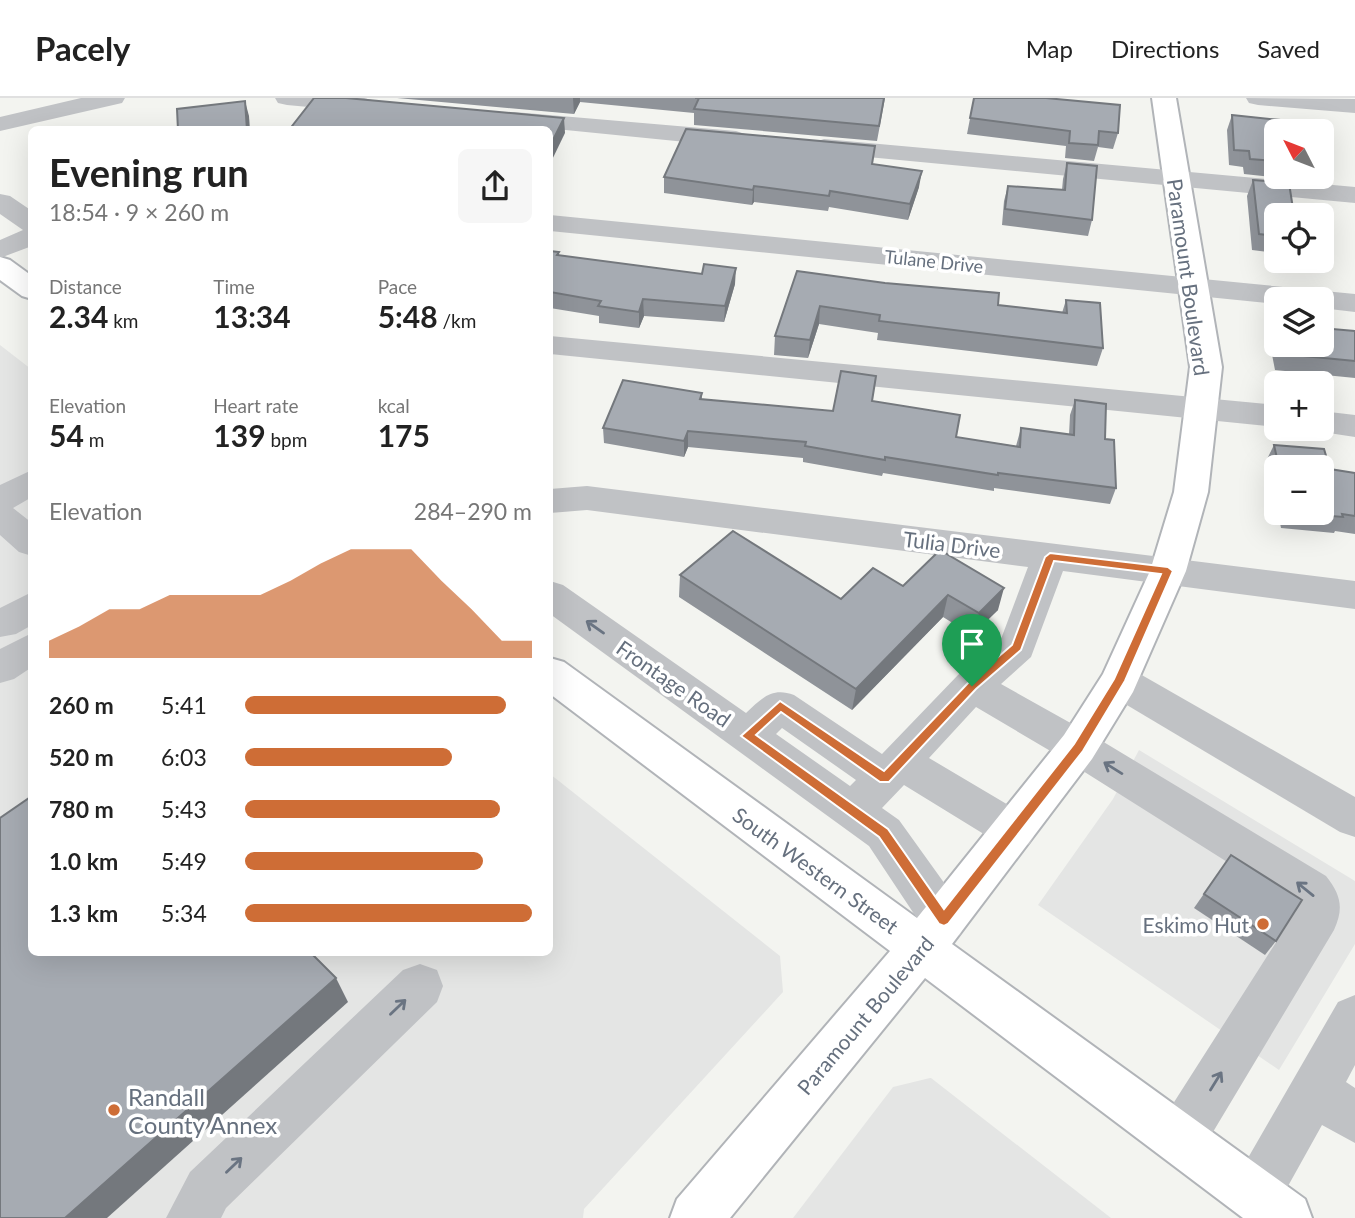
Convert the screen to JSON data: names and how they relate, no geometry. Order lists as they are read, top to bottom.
{
  "streets": {
    "main road": ["Paramount Boulevard", "South Western Street"],
    "street": ["Tulane Drive", "Tulia Drive", "Frontage Road"]
  },
  "crossings": [
    ["Tulane Drive", "Paramount Boulevard"],
    ["Paramount Boulevard", "Tulia Drive"],
    ["Paramount Boulevard", "Frontage Road"],
    ["Paramount Boulevard", "South Western Street"],
    ["Frontage Road", "South Western Street"]
  ],
  "one_way": ["Frontage Road"],
  "places": ["Eskimo Hut", "Randall County Annex"],
  "north": "top left",
  "page": {
    "header": "Pacely",
    "nav": ["Map", "Directions", "Saved"],
    "map_buttons": ["+", "−"],
    "heading": ["Evening run", "18:54 · 9 × 260 m"],
    "stats": [
      ["Distance", "2.34 km"],
      ["Time", "13:34"],
      ["Pace", "5:48 /km"],
      ["Elevation", "54 m"],
      ["Heart rate", "139 bpm"],
      ["kcal", "175"]
    ],
    "chart": ["Elevation", "284–290 m"],
    "list": [
      {
        "name": "260 m",
        "note": "5:41"
      },
      {
        "name": "520 m",
        "note": "6:03"
      },
      {
        "name": "780 m",
        "note": "5:43"
      },
      {
        "name": "1.0 km",
        "note": "5:49"
      },
      {
        "name": "1.3 km",
        "note": "5:34"
      }
    ]
  }
}
